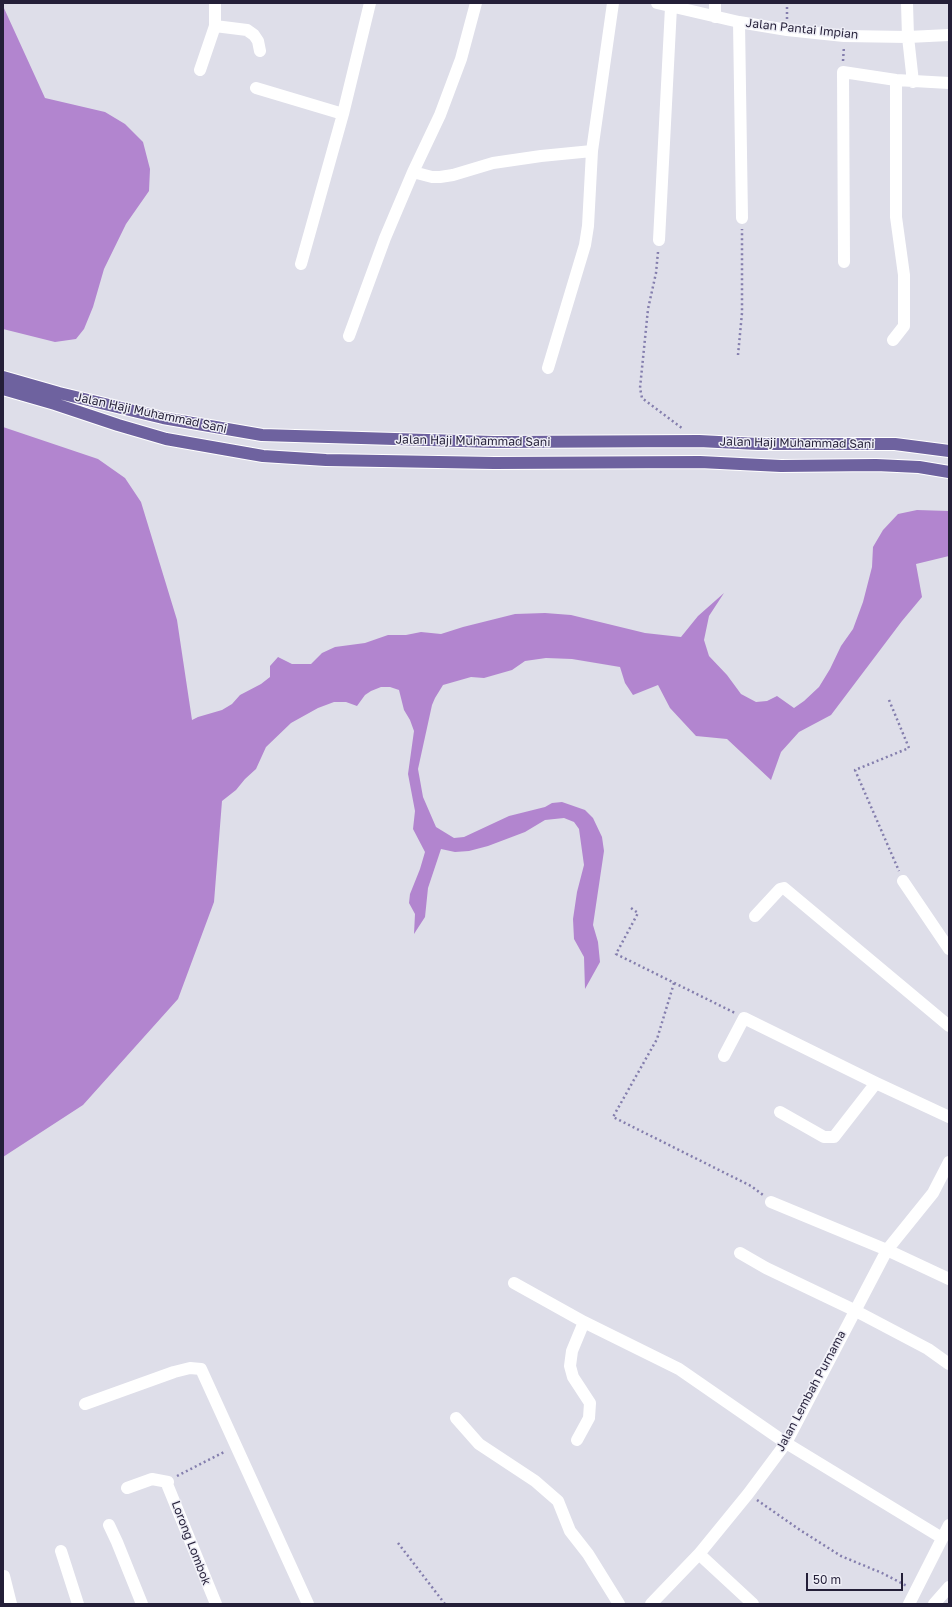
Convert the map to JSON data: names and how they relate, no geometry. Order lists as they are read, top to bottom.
{
  "streets": {
    "main road": ["Jalan Haji Muhammad Sani"],
    "street": ["Jalan Pantai Impian", "Jalan Lembah Purnama", "Lorong Lombok"]
  },
  "scale_bar": "50 m"
}
